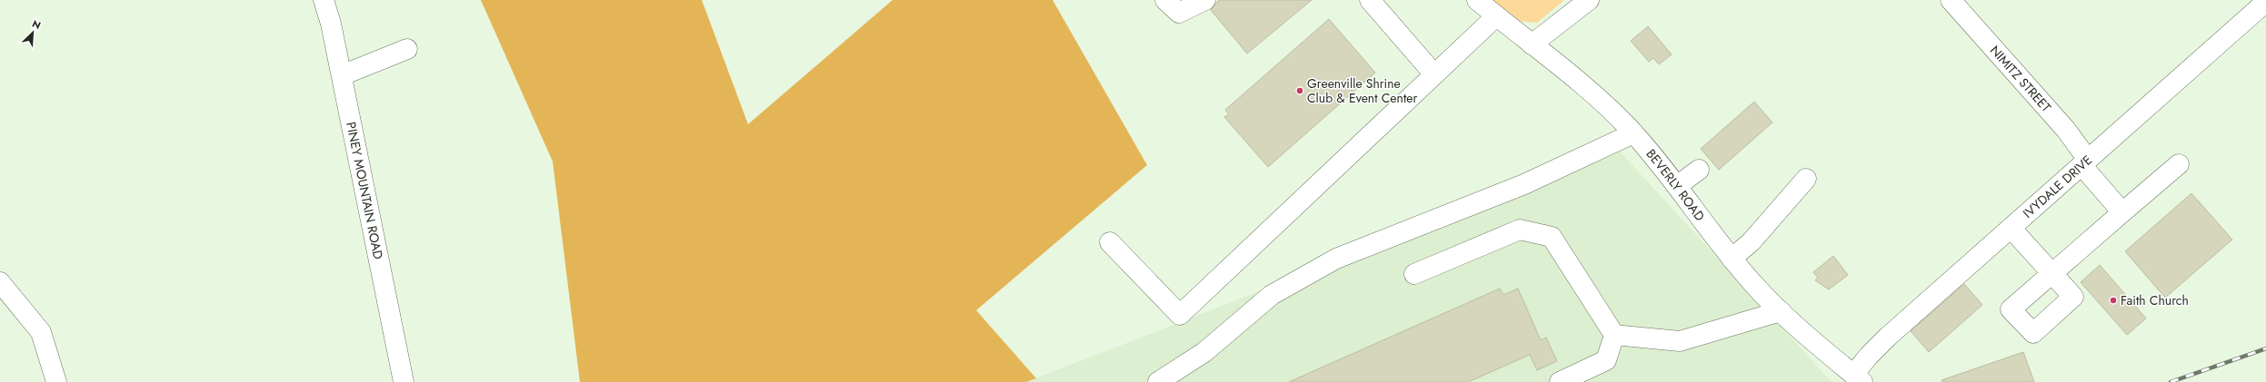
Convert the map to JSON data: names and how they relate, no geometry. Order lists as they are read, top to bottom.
{
  "streets": {
    "street": [
      "NIMITZ STREET",
      "BEVERLY ROAD",
      "IVYDALE DRIVE",
      "PINEY MOUNTAIN ROAD"
    ]
  },
  "crossings": [
    ["NIMITZ STREET", "IVYDALE DRIVE"],
    ["BEVERLY ROAD", "IVYDALE DRIVE"]
  ],
  "places": ["Greenville Shrine Club & Event Center", "Faith Church"],
  "north": "top right"
}
